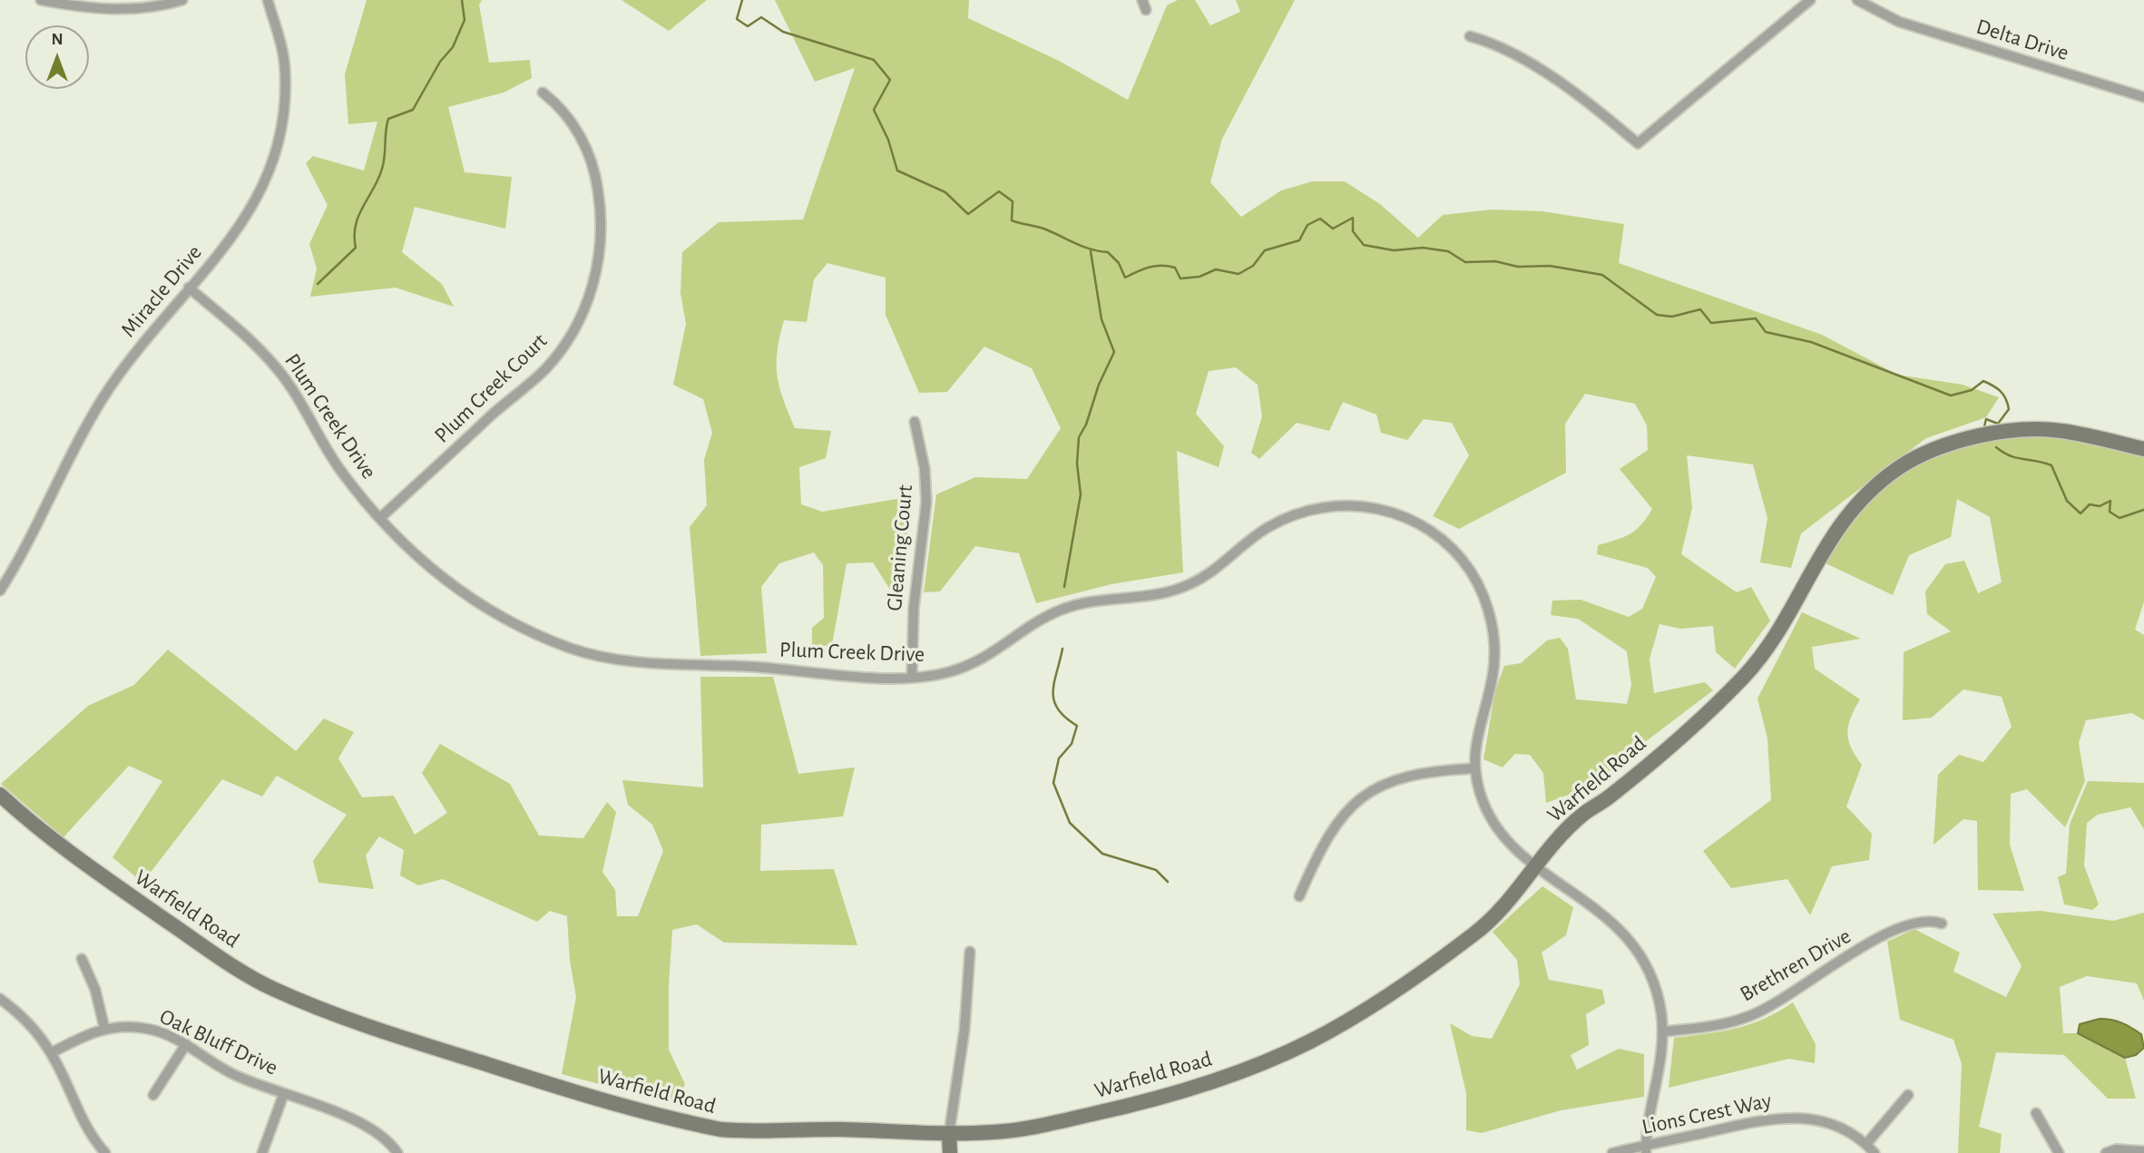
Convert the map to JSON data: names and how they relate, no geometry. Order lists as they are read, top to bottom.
{
  "streets": {
    "street": [
      "Delta Drive",
      "Miracle Drive",
      "Plum Creek Court",
      "Plum Creek Drive",
      "Gleaning Court",
      "Warfield Road",
      "Brethren Drive",
      "Oak Bluff Drive",
      "Lions Crest Way"
    ]
  },
  "crossings": [
    ["Miracle Drive", "Plum Creek Drive"],
    ["Plum Creek Court", "Plum Creek Drive"],
    ["Plum Creek Drive", "Gleaning Court"],
    ["Plum Creek Drive", "Warfield Road"],
    ["Plum Creek Drive", "Brethren Drive"],
    ["Plum Creek Drive", "Lions Crest Way"]
  ],
  "north": "top"
}
